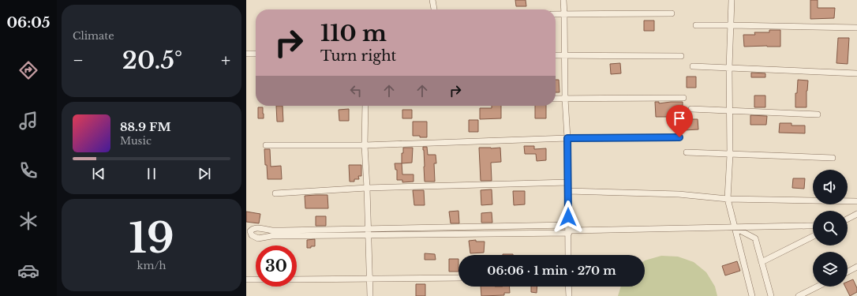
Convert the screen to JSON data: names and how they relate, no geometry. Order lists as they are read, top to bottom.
{
  "page": {
    "tabs": "06:05",
    "tile": [
      "Climate",
      ["19", "km/h"]
    ],
    "turn": ["110 m", "Turn right"],
    "heat": ["−", "20.5°", "+"],
    "song": ["88.9 FM", "Music"],
    "limit": "30",
    "trip": "06:06 · 1 min · 270 m"
  }
}
